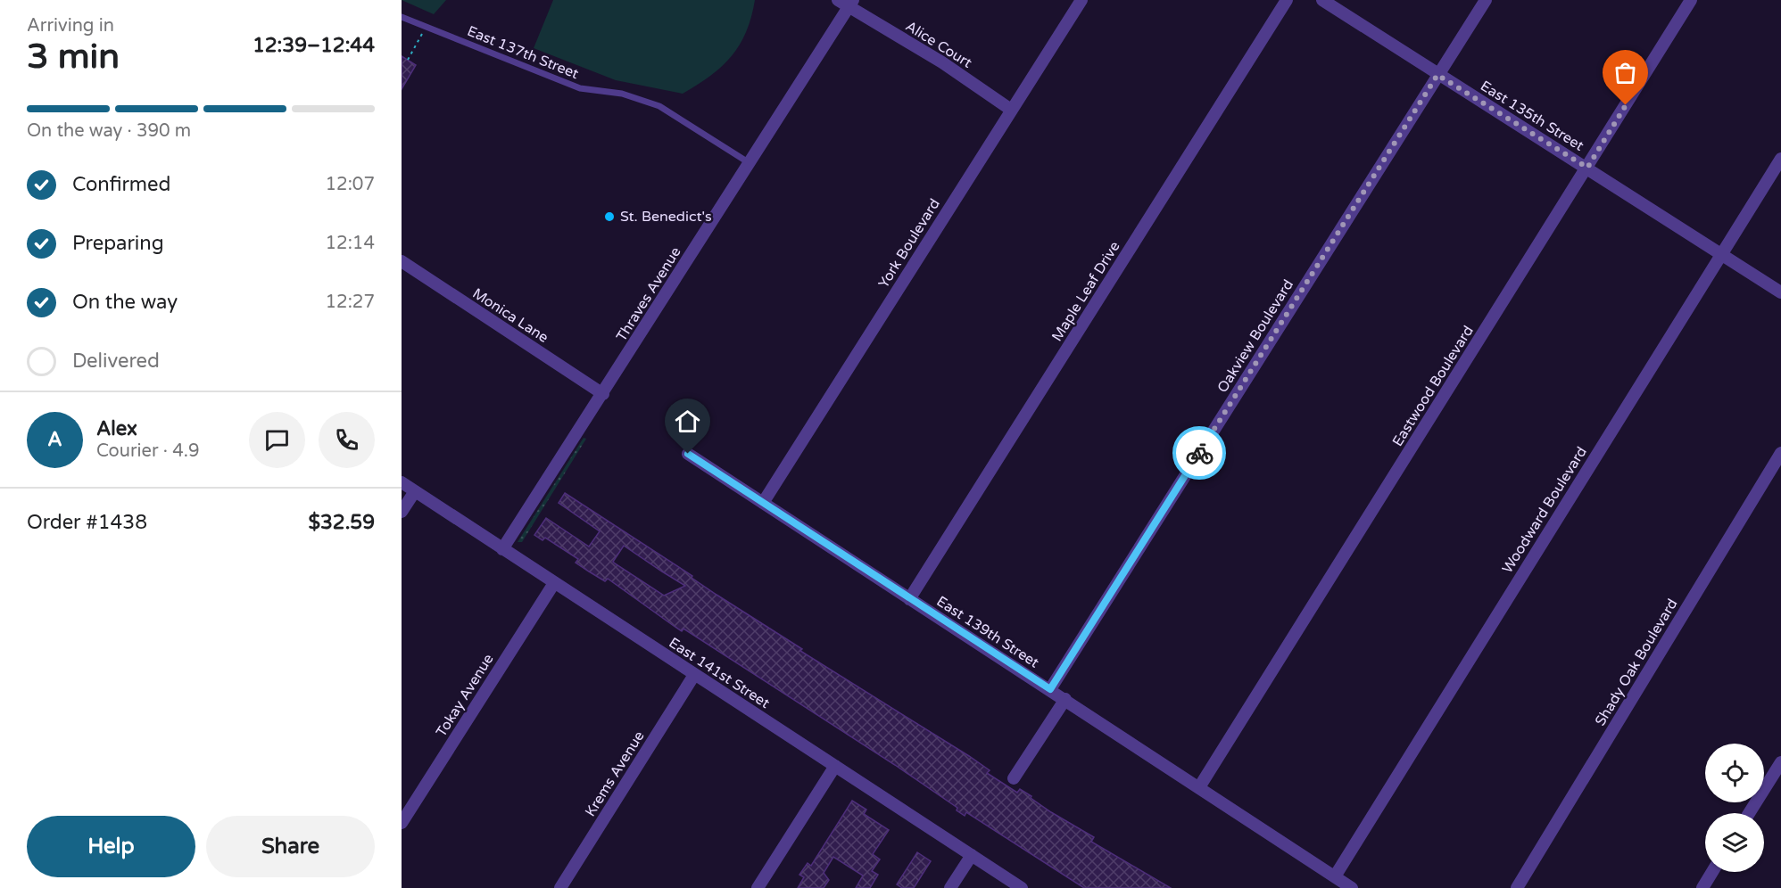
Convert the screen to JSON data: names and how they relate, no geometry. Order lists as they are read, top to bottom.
{
  "streets": {
    "street": [
      "Alice Court",
      "East 135th Street",
      "York Boulevard",
      "Maple Leaf Drive",
      "Thraves Avenue",
      "Monica Lane",
      "Oakview Boulevard",
      "Eastwood Boulevard",
      "Woodward Boulevard",
      "East 139th Street",
      "Shady Oak Boulevard",
      "East 141st Street",
      "Tokay Avenue",
      "Krems Avenue"
    ],
    "lane": ["East 137th Street"]
  },
  "crossings": [
    ["Alice Court", "York Boulevard"],
    ["Alice Court", "Thraves Avenue"],
    ["East 137th Street", "Thraves Avenue"],
    ["East 135th Street", "Oakview Boulevard"],
    ["East 135th Street", "Eastwood Boulevard"],
    ["East 135th Street", "Woodward Boulevard"],
    ["York Boulevard", "East 139th Street"],
    ["Maple Leaf Drive", "East 139th Street"],
    ["Thraves Avenue", "Monica Lane"],
    ["Thraves Avenue", "East 141st Street"],
    ["Oakview Boulevard", "East 139th Street"],
    ["Eastwood Boulevard", "East 139th Street"],
    ["Woodward Boulevard", "East 139th Street"],
    ["East 141st Street", "Tokay Avenue"],
    ["East 141st Street", "Krems Avenue"]
  ],
  "places": ["St. Benedict's"],
  "page": {
    "heading": ["3 min", "Arriving in", "12:39–12:44"],
    "panel": [
      "Alex",
      "Courier · 4.9",
      "Order #1438",
      "$32.59"
    ],
    "bar": "On the way · 390 m",
    "list": [
      ["Confirmed", "12:07"],
      ["Preparing", "12:14"],
      ["On the way", "12:27"],
      "Delivered"
    ],
    "round": "A",
    "buttons": ["Help", "Share"]
  }
}
